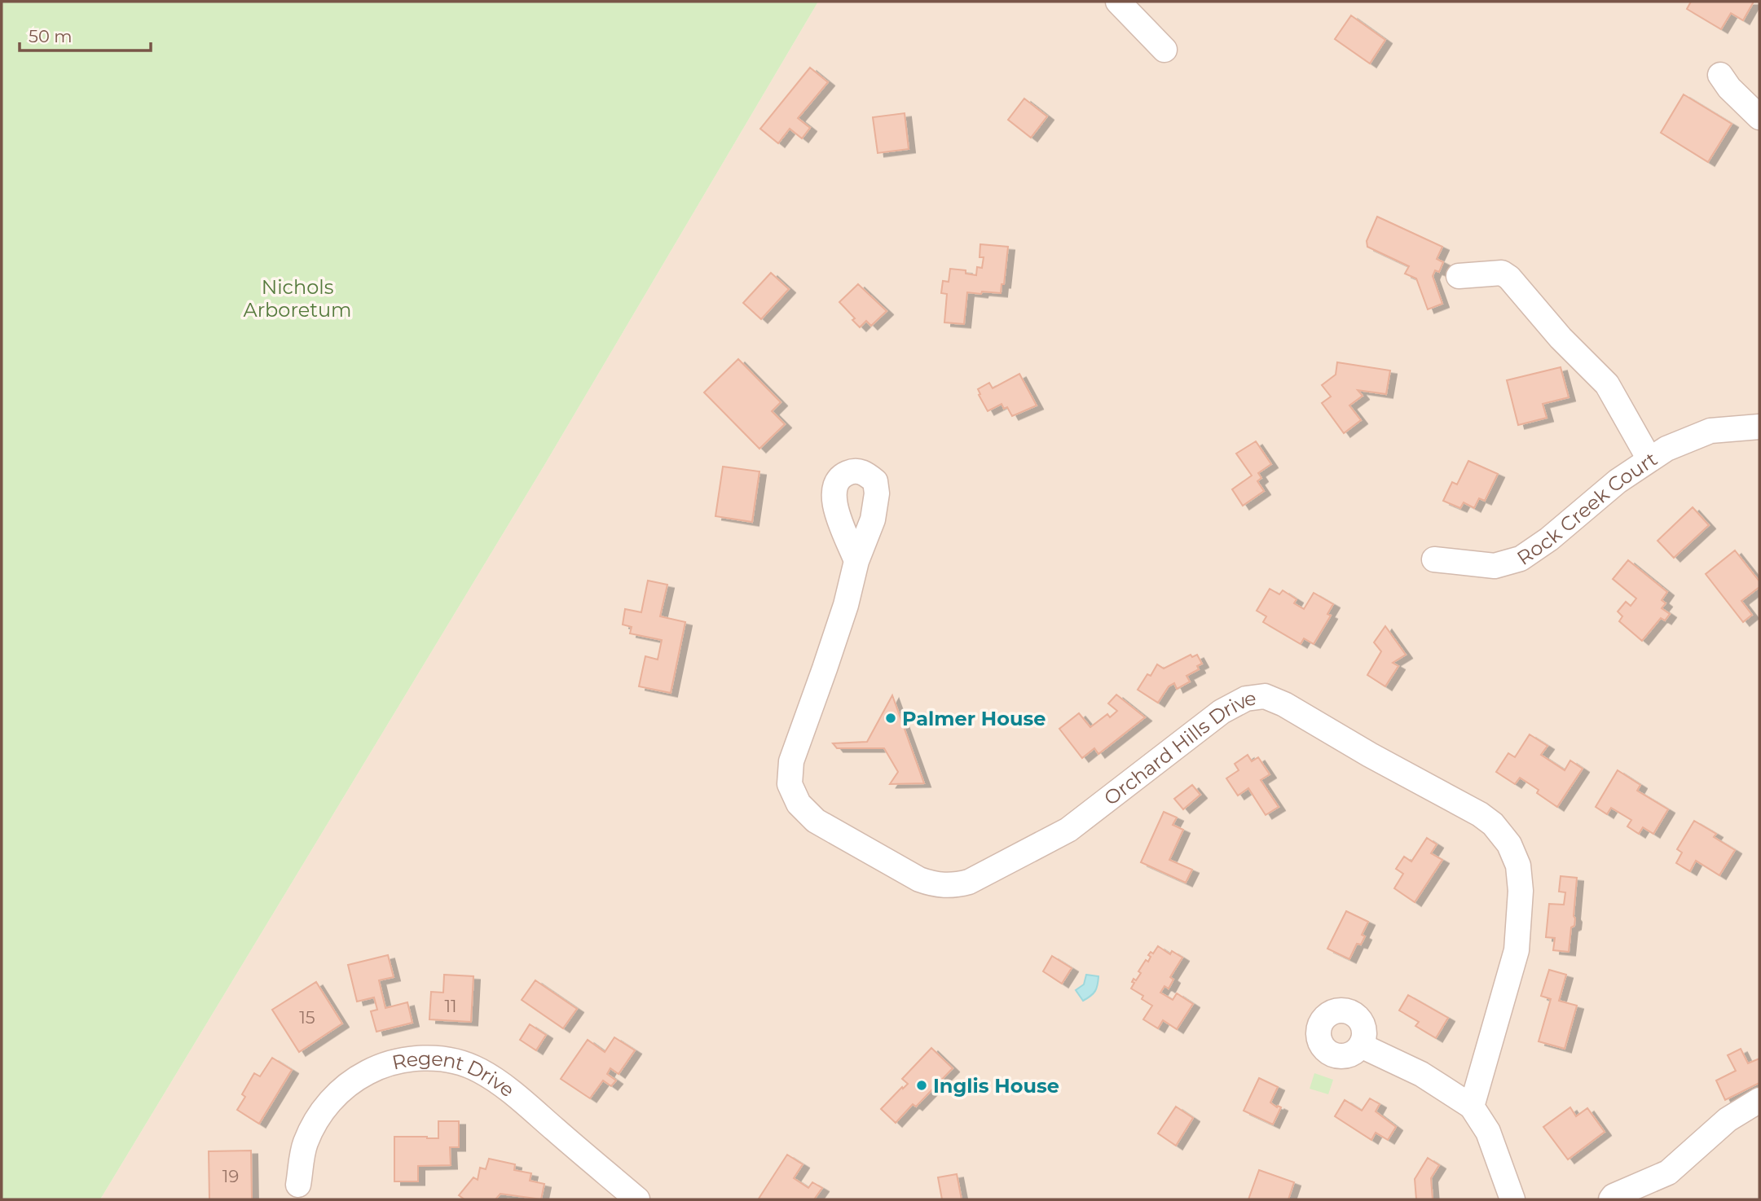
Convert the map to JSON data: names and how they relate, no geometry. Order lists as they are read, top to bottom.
{
  "streets": {
    "street": ["Rock Creek Court", "Orchard Hills Drive", "Regent Drive"]
  },
  "parks": ["Nichols Arboretum"],
  "places": ["Palmer House", "Inglis House"],
  "house_numbers": ["11", "15", "19"],
  "scale_bar": "50 m"
}
